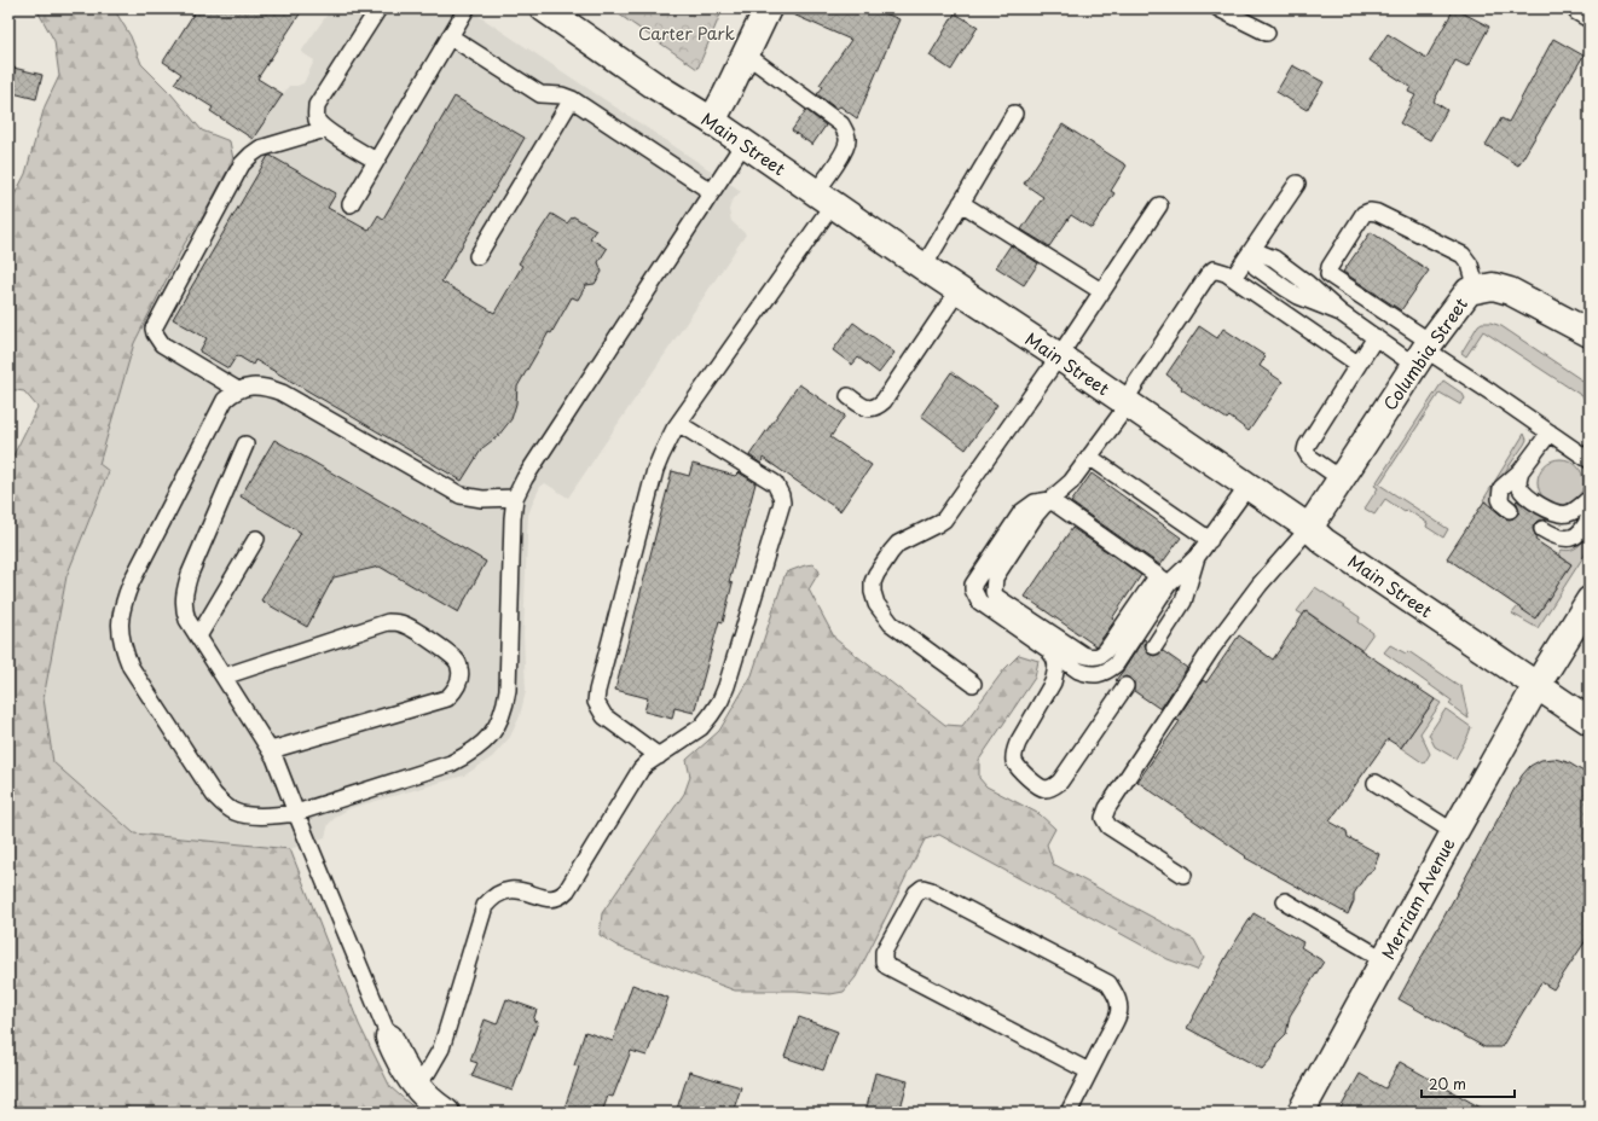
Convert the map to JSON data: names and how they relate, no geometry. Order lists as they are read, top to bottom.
{
  "streets": {
    "main road": ["Main Street", "Columbia Street", "Merriam Avenue"]
  },
  "crossings": [
    ["Main Street", "Columbia Street"],
    ["Main Street", "Merriam Avenue"]
  ],
  "parks": ["Carter Park"],
  "scale_bar": "20 m"
}
